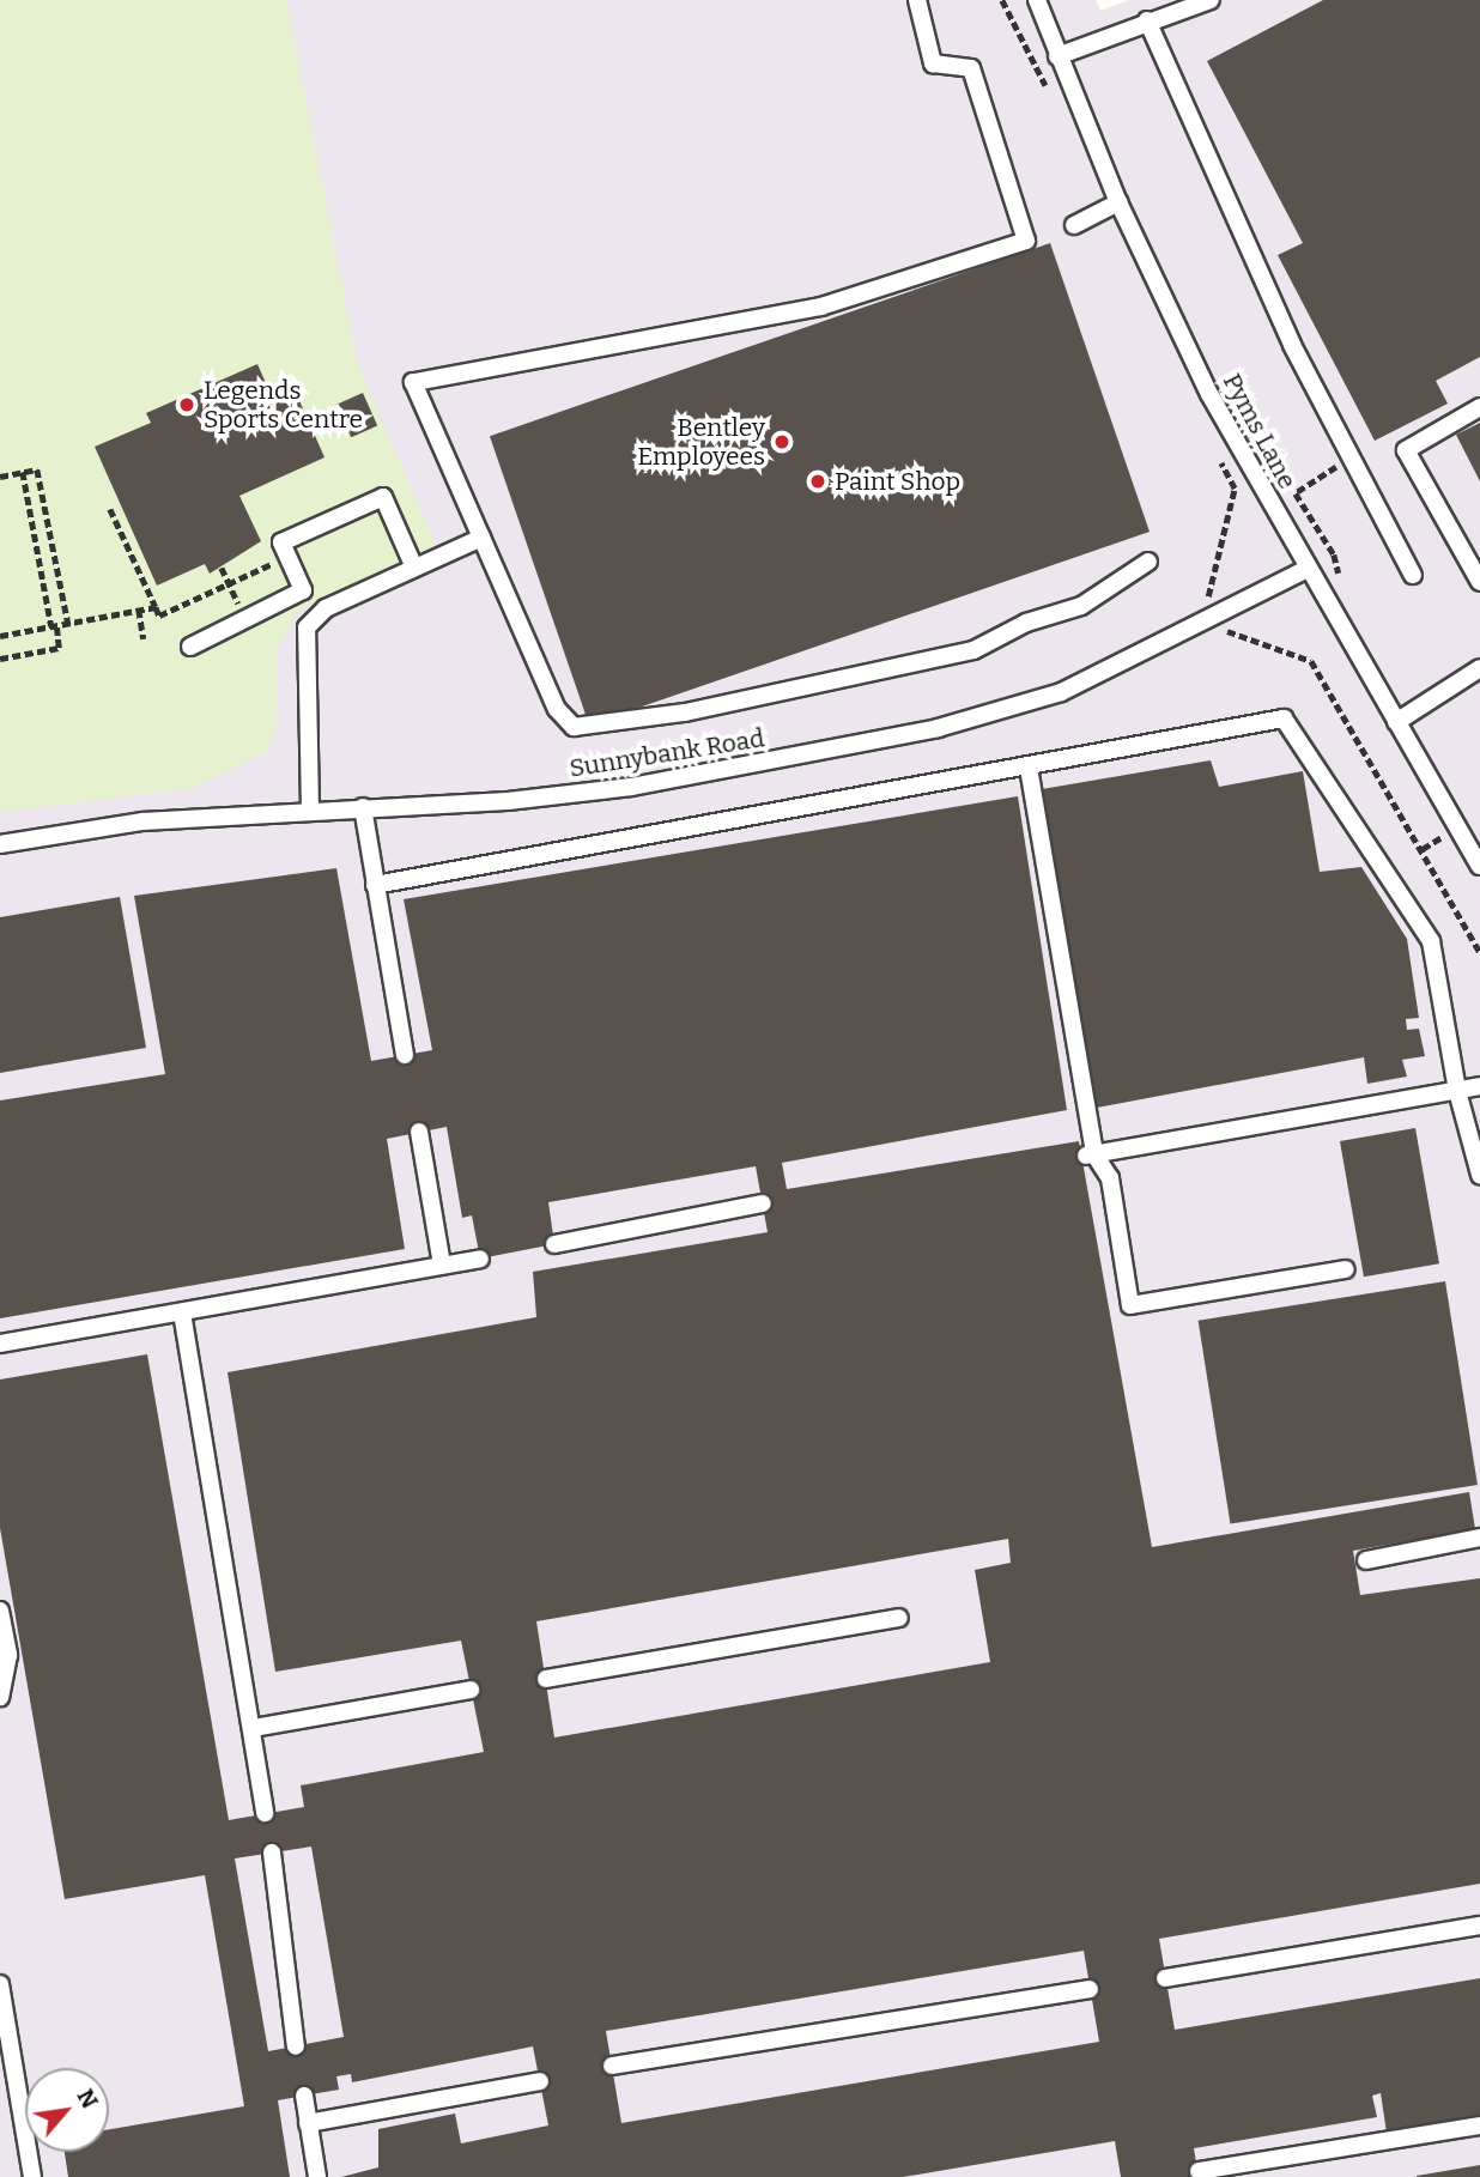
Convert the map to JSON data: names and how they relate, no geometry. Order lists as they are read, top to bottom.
{
  "streets": {
    "lane": ["Pyms Lane", "Sunnybank Road"]
  },
  "crossings": [
    ["Pyms Lane", "Sunnybank Road"]
  ],
  "places": ["Legends Sports Centre", "Bentley Employees", "Paint Shop"],
  "north": "top right"
}
